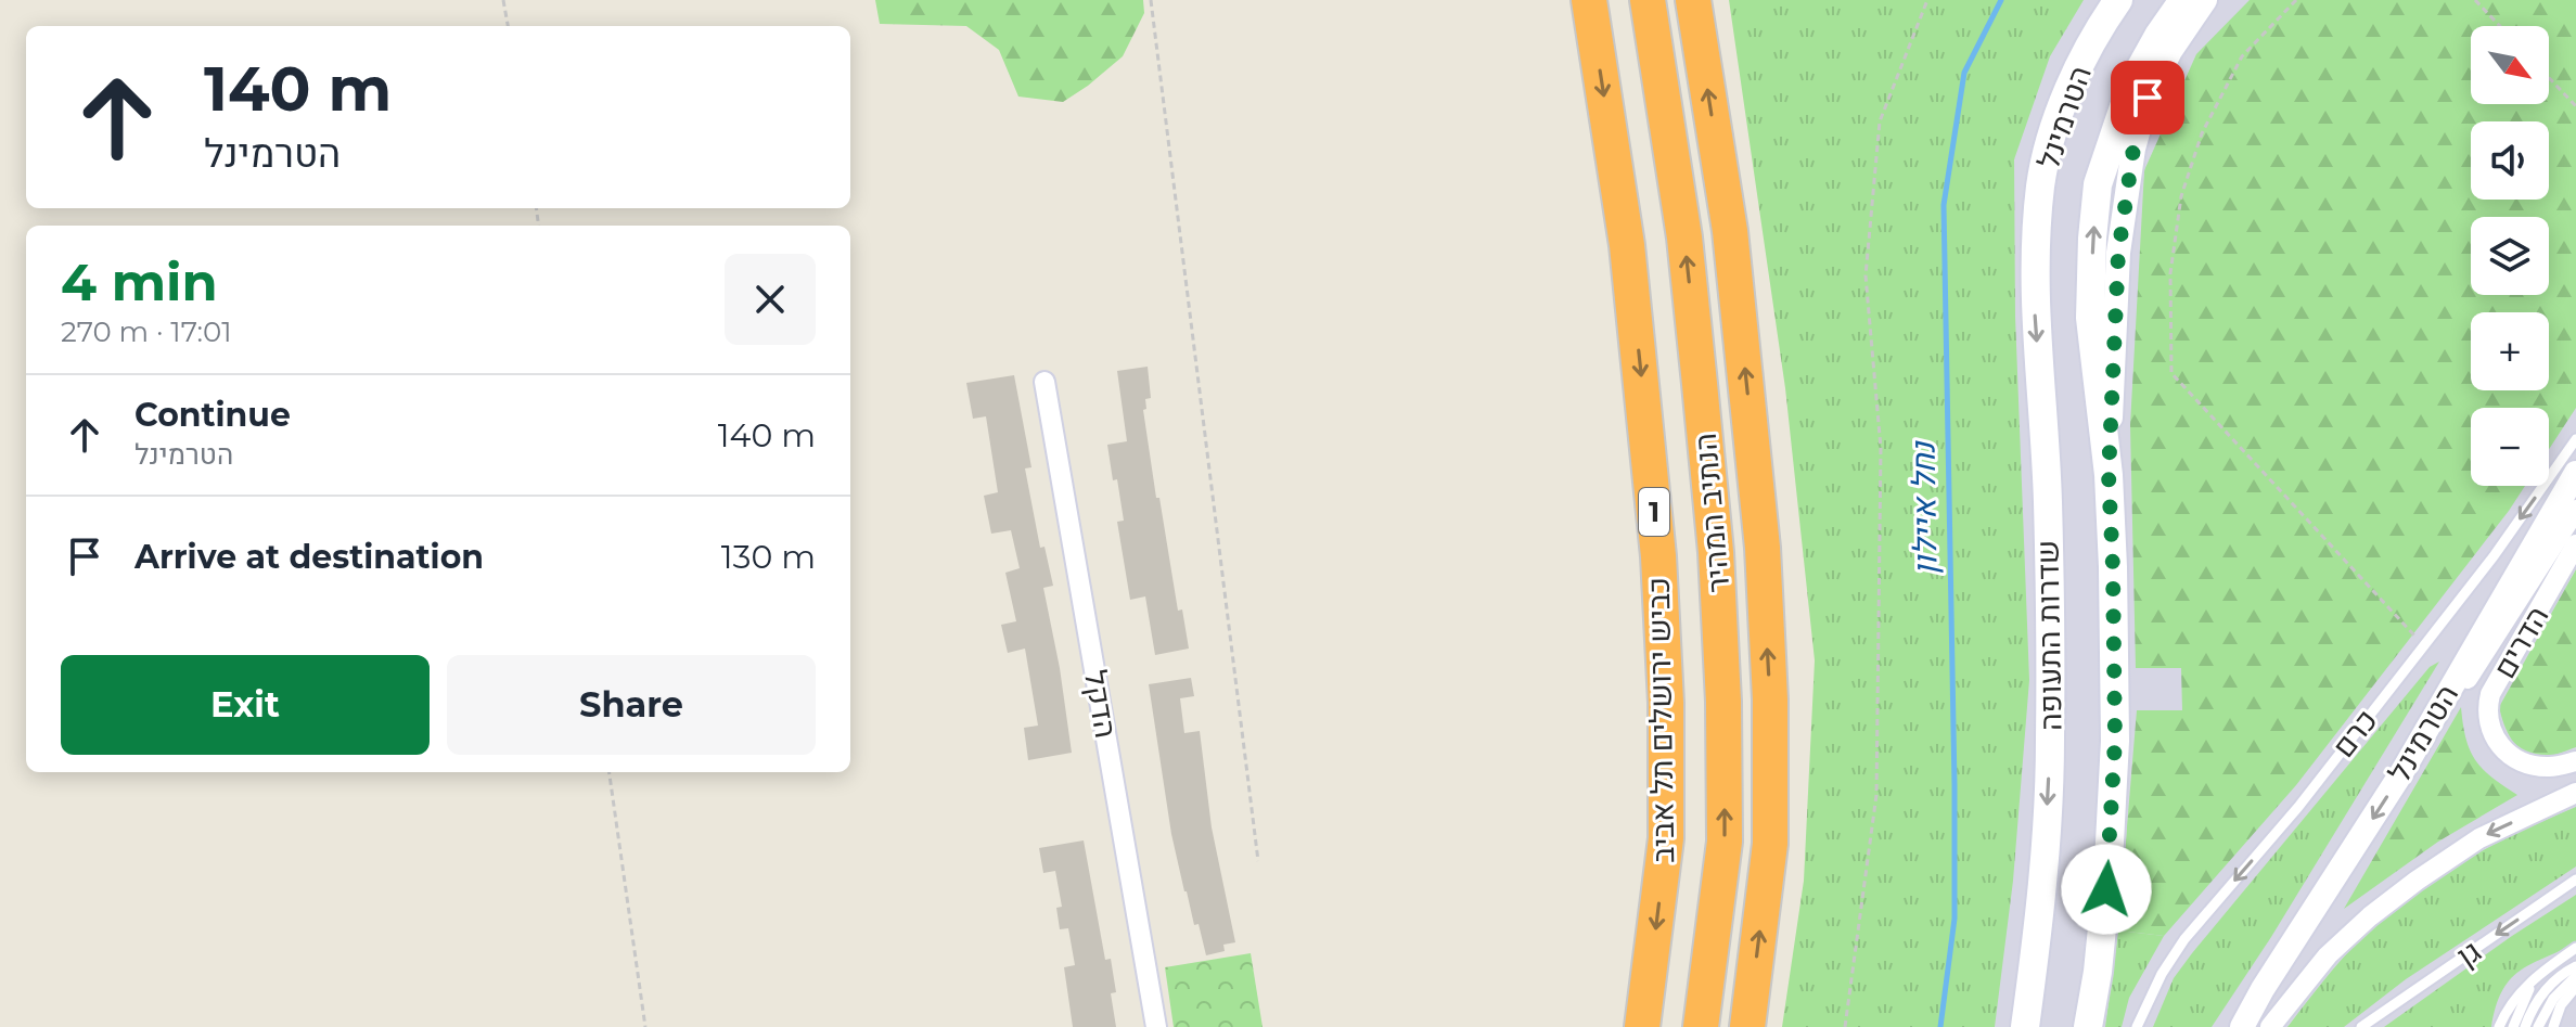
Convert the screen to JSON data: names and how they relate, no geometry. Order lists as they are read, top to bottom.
{
  "streets": {
    "highway": ["1", "הנתיב המהיר", "כביש ירושלים תל אביב"],
    "main road": ["הטרמינל", "שדרות התעופה"],
    "street": ["הדרים", "הדקל"],
    "lane": ["כרם", "גן"]
  },
  "crossings": [
    ["הטרמינל", "שדרות התעופה"]
  ],
  "one_way": ["כרם"],
  "water": ["נחל איילון"],
  "north": "bottom right",
  "page": {
    "map_buttons": ["+", "−"],
    "turn": ["140 m", "הטרמינל"],
    "heading": ["4 min", "270 m · 17:01"],
    "list": [
      {
        "name": "Continue",
        "note": "הטרמינל",
        "value": "140 m"
      },
      {
        "name": "Arrive at destination",
        "value": "130 m"
      }
    ],
    "buttons": ["Exit", "Share"]
  }
}
